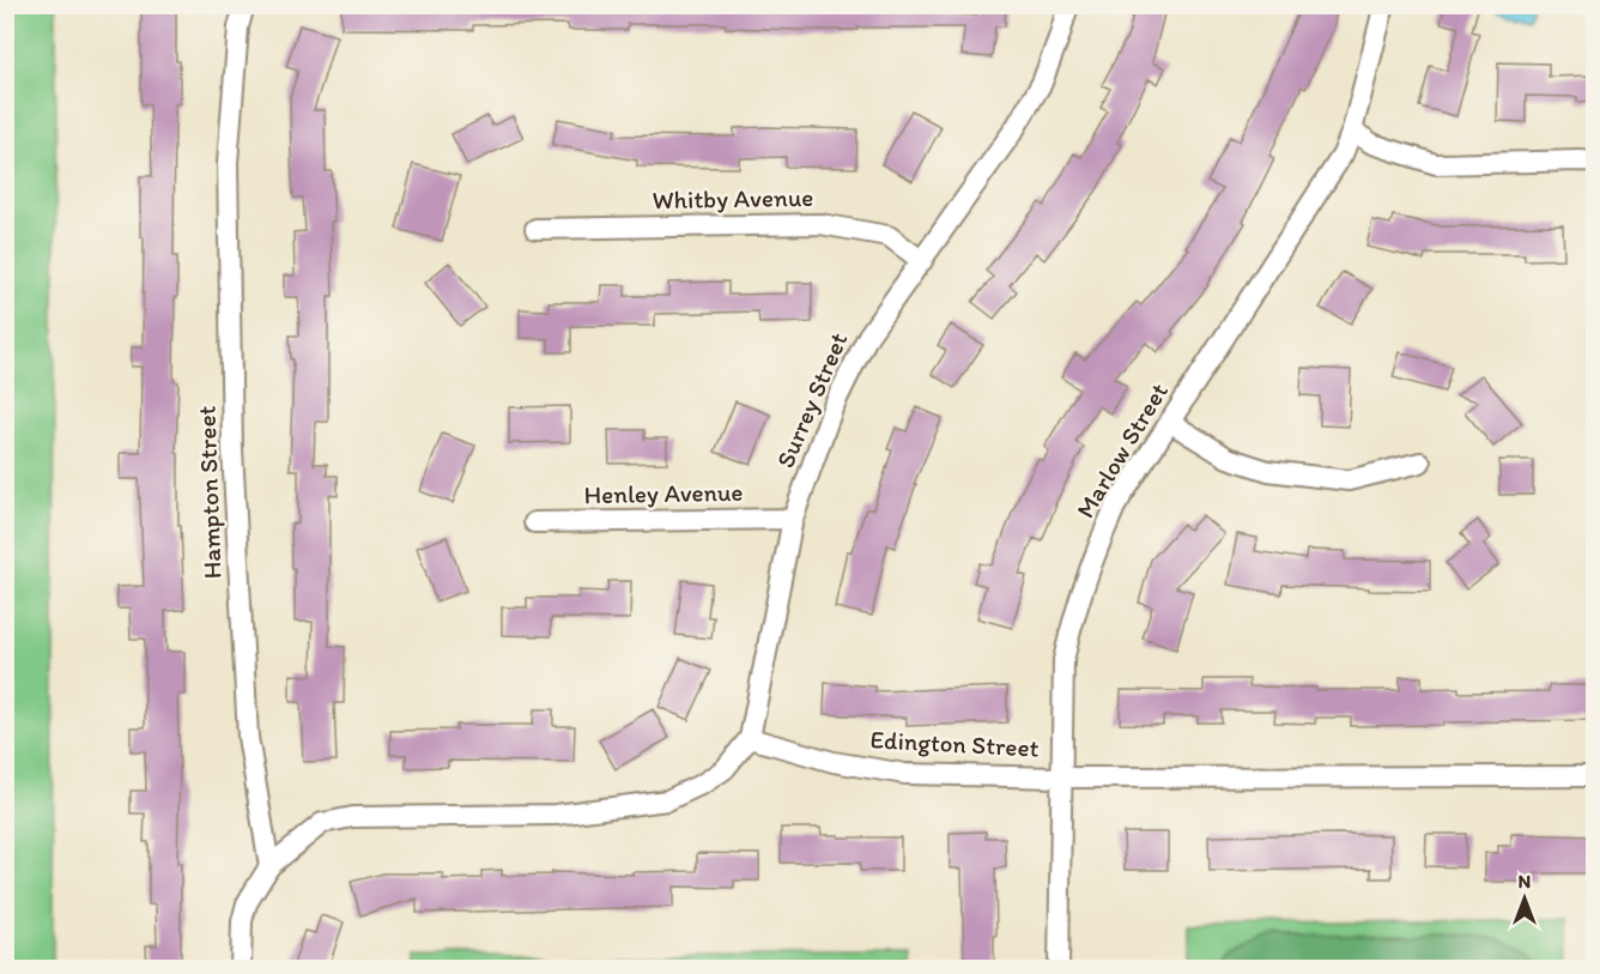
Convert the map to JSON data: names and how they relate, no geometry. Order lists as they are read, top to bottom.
{
  "streets": {
    "street": [
      "Whitby Avenue",
      "Surrey Street",
      "Marlow Street",
      "Hampton Street",
      "Henley Avenue",
      "Edington Street"
    ]
  },
  "crossings": [
    ["Whitby Avenue", "Surrey Street"],
    ["Surrey Street", "Henley Avenue"],
    ["Surrey Street", "Edington Street"],
    ["Marlow Street", "Edington Street"]
  ],
  "north": "top"
}
